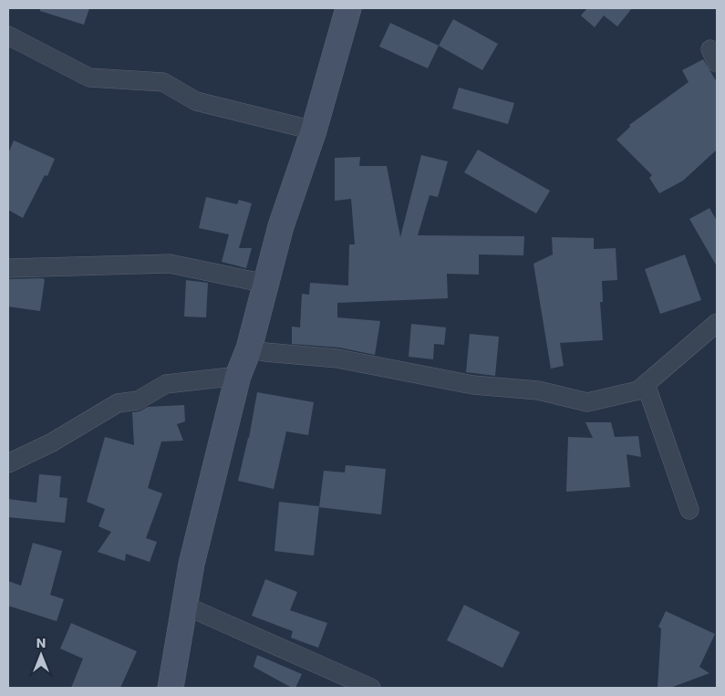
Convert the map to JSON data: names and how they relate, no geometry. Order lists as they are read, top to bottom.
{
  "north": "top"
}
